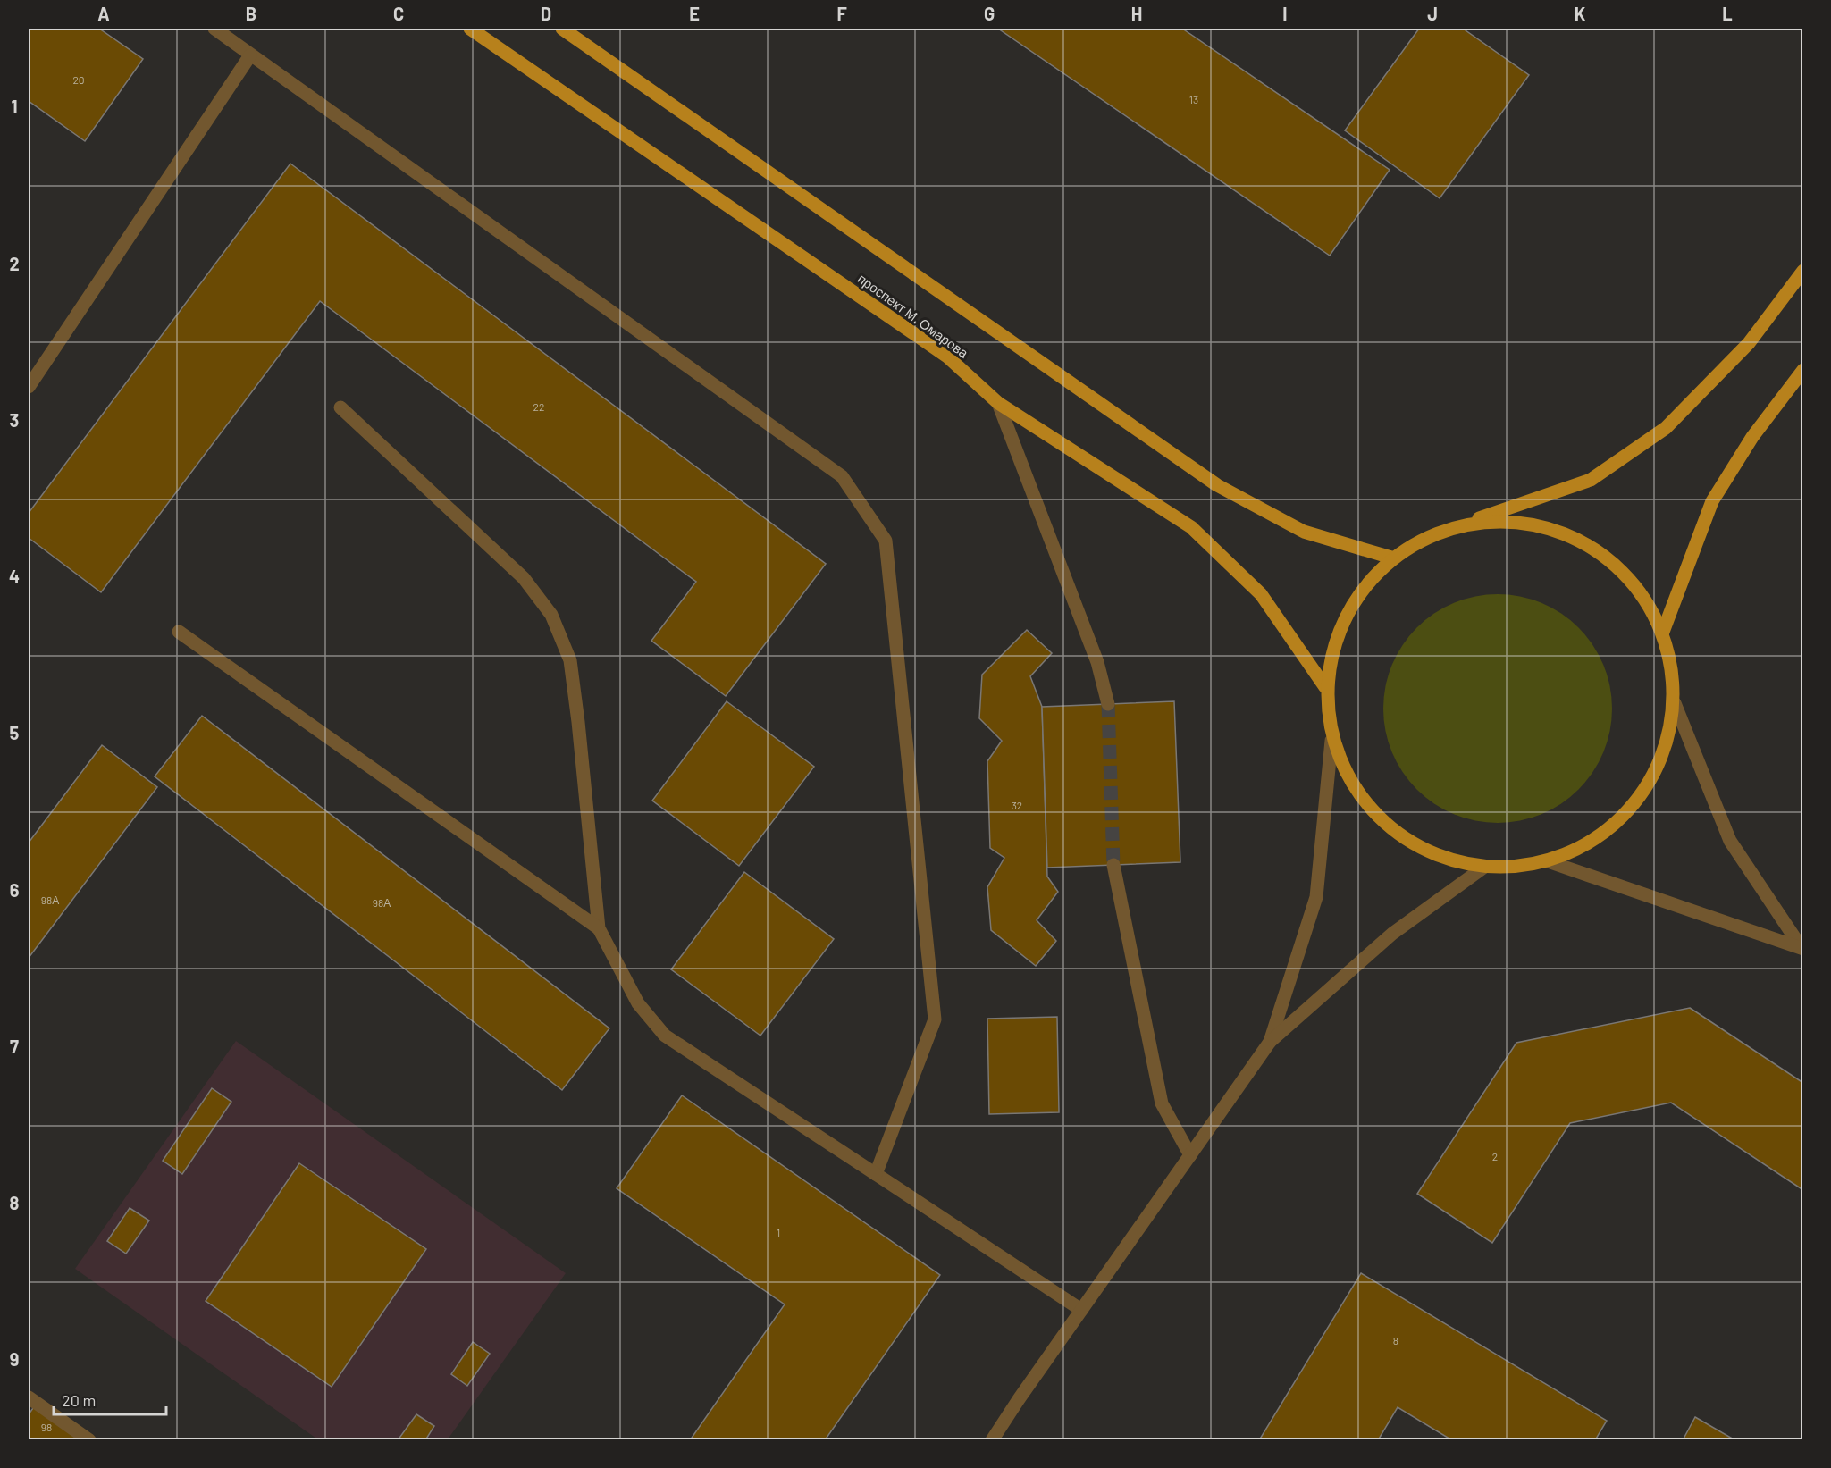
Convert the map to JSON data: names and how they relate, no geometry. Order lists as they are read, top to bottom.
{
  "streets": {
    "main road": ["проспект М. Омарова"]
  },
  "house_numbers": [
    "20",
    "13",
    "22",
    "32",
    "98А",
    "98А",
    "2",
    "1",
    "8",
    "98"
  ],
  "scale_bar": "20 m",
  "grid": {
    "columns": [
      "A",
      "B",
      "C",
      "D",
      "E",
      "F",
      "G",
      "H",
      "I",
      "J",
      "K",
      "L"
    ],
    "rows": [
      "1",
      "2",
      "3",
      "4",
      "5",
      "6",
      "7",
      "8",
      "9"
    ]
  }
}
